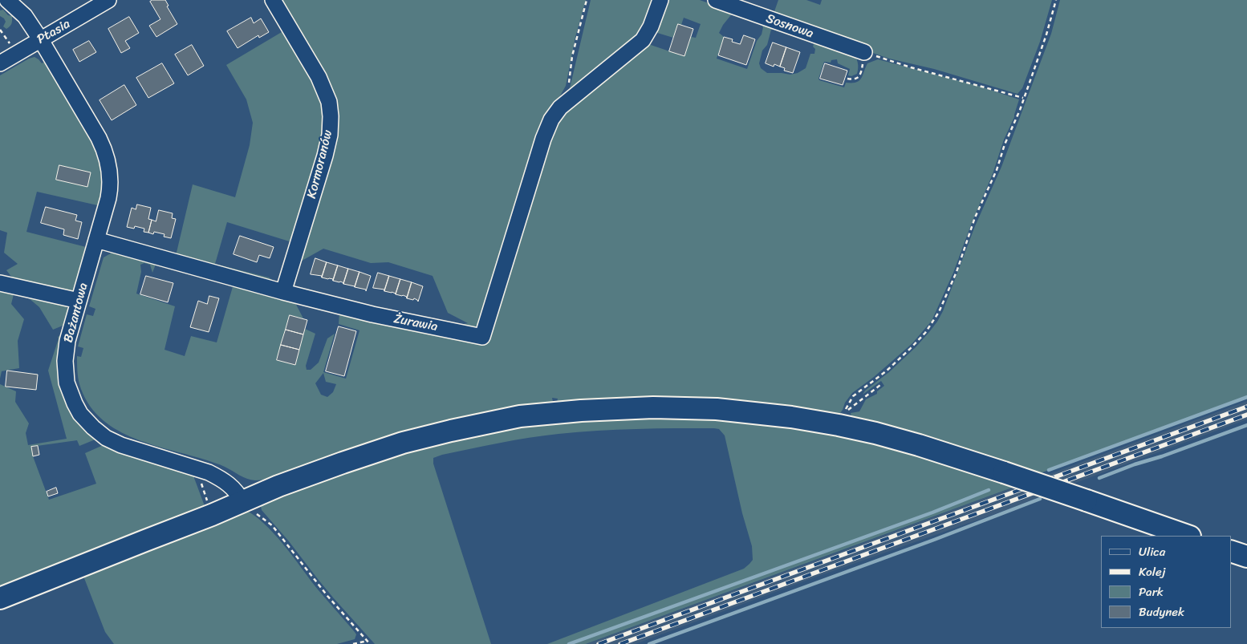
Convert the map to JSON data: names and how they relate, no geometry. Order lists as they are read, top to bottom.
{
  "streets": {
    "street": [
      "Sosnowa",
      "Ptasia",
      "Kormoranów",
      "Bażantowa",
      "Żurawia"
    ]
  },
  "crossings": [
    ["Ptasia", "Bażantowa"],
    ["Kormoranów", "Żurawia"],
    ["Bażantowa", "Żurawia"]
  ],
  "legend": [
    "Ulica",
    "Kolej",
    "Park",
    "Budynek"
  ]
}
